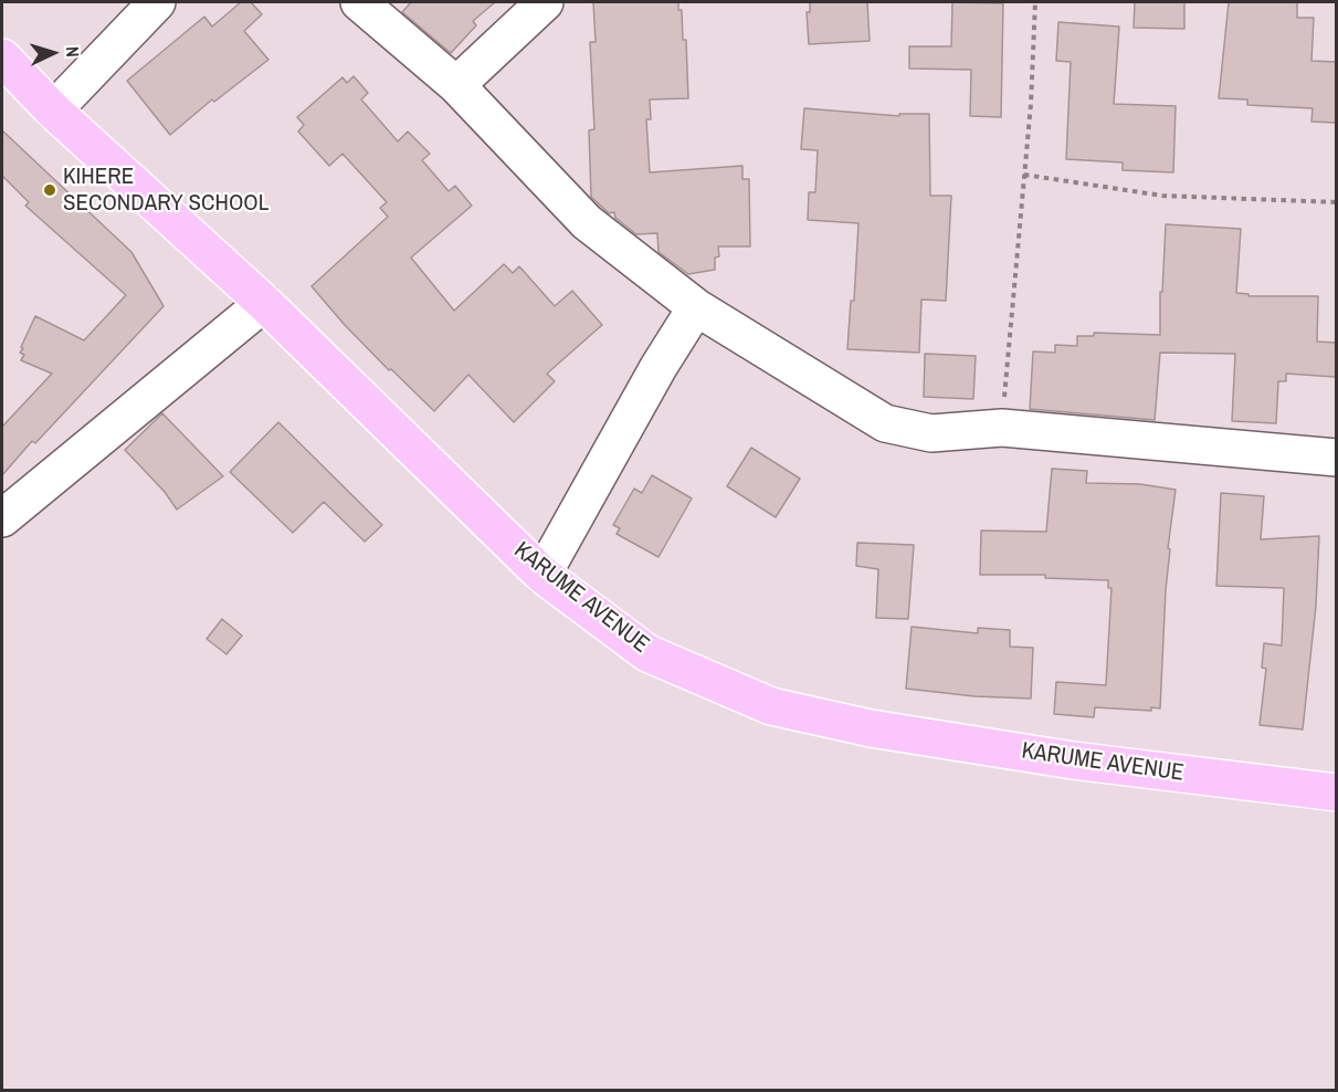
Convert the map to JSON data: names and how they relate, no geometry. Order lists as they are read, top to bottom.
{
  "streets": {
    "main road": ["KARUME AVENUE"]
  },
  "places": ["KIHERE SECONDARY SCHOOL"],
  "north": "right"
}
